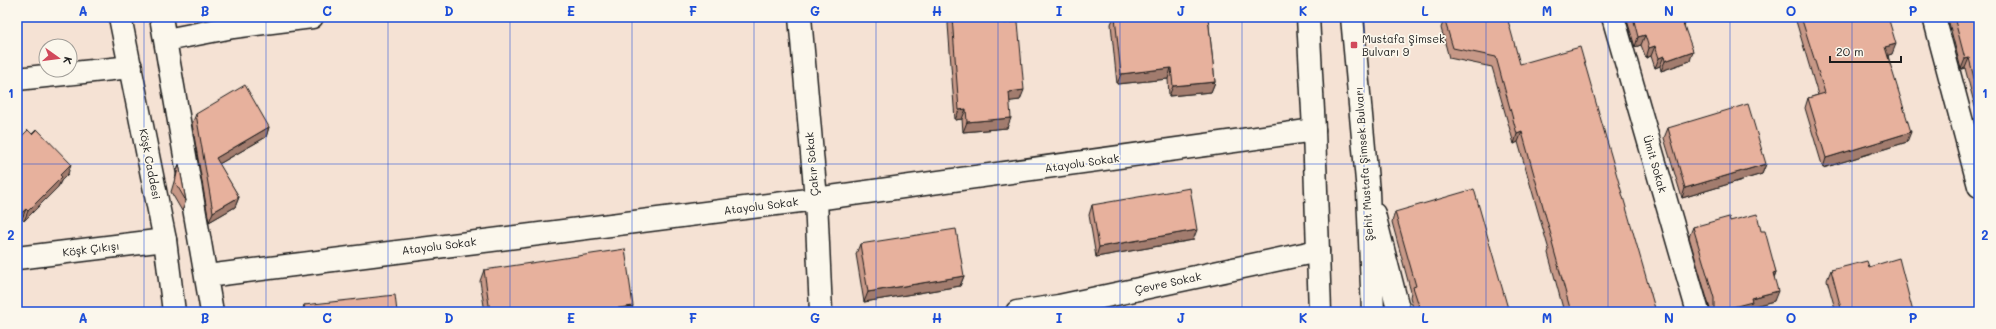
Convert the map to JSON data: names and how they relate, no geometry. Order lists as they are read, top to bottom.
{
  "streets": {
    "street": [
      "Atayolu Sokak",
      "Köşk Caddesi",
      "Çakır Sokak",
      "Şehit Mustafa Şimsek Bulvarı",
      "Ümit Sokak",
      "Köşk Çıkışı",
      "Çevre Sokak"
    ]
  },
  "crossings": [
    ["Atayolu Sokak", "Çakır Sokak"],
    ["Köşk Caddesi", "Köşk Çıkışı"]
  ],
  "places": {
    "transit": ["Mustafa Şimsek Bulvarı 9"]
  },
  "scale_bar": "20 m",
  "north": "right",
  "grid": {
    "columns": [
      "A",
      "B",
      "C",
      "D",
      "E",
      "F",
      "G",
      "H",
      "I",
      "J",
      "K",
      "L",
      "M",
      "N",
      "O",
      "P"
    ],
    "rows": ["1", "2"]
  }
}
